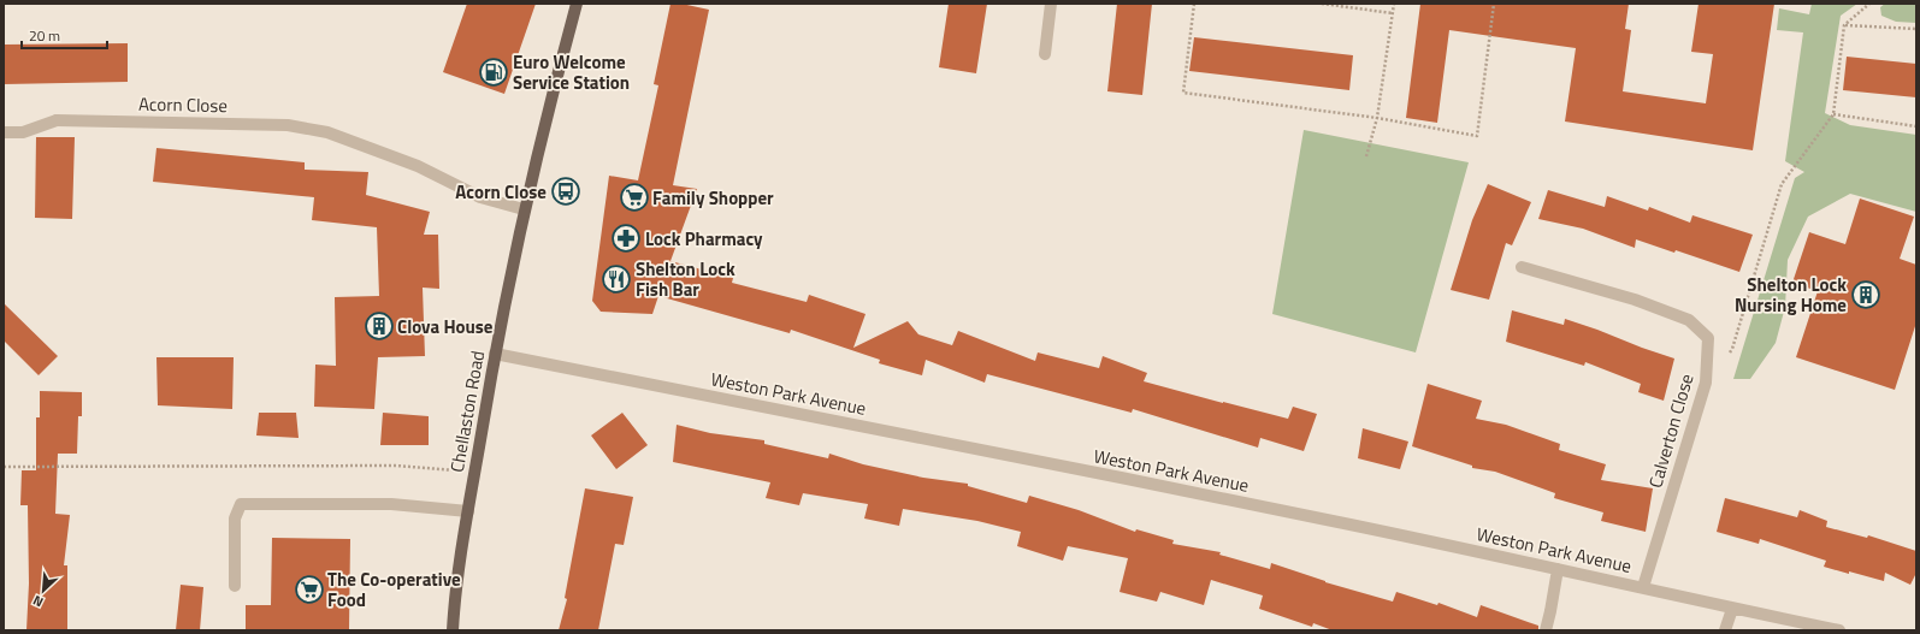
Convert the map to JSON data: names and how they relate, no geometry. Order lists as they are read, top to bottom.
{
  "streets": {
    "main road": ["Chellaston Road"],
    "street": ["Acorn Close", "Weston Park Avenue", "Calverton Close"]
  },
  "crossings": [
    ["Acorn Close", "Chellaston Road"],
    ["Weston Park Avenue", "Chellaston Road"],
    ["Weston Park Avenue", "Calverton Close"]
  ],
  "places": {
    "fuel station": ["Euro Welcome Service Station"],
    "bus stop": ["Acorn Close"],
    "supermarket": ["Family Shopper", "The Co-operative Food"],
    "pharmacy": ["Lock Pharmacy"],
    "restaurant": ["Shelton Lock Fish Bar"],
    "building": ["Shelton Lock Nursing Home", "Clova House"]
  },
  "scale_bar": "20 m",
  "north": "bottom left"
}
